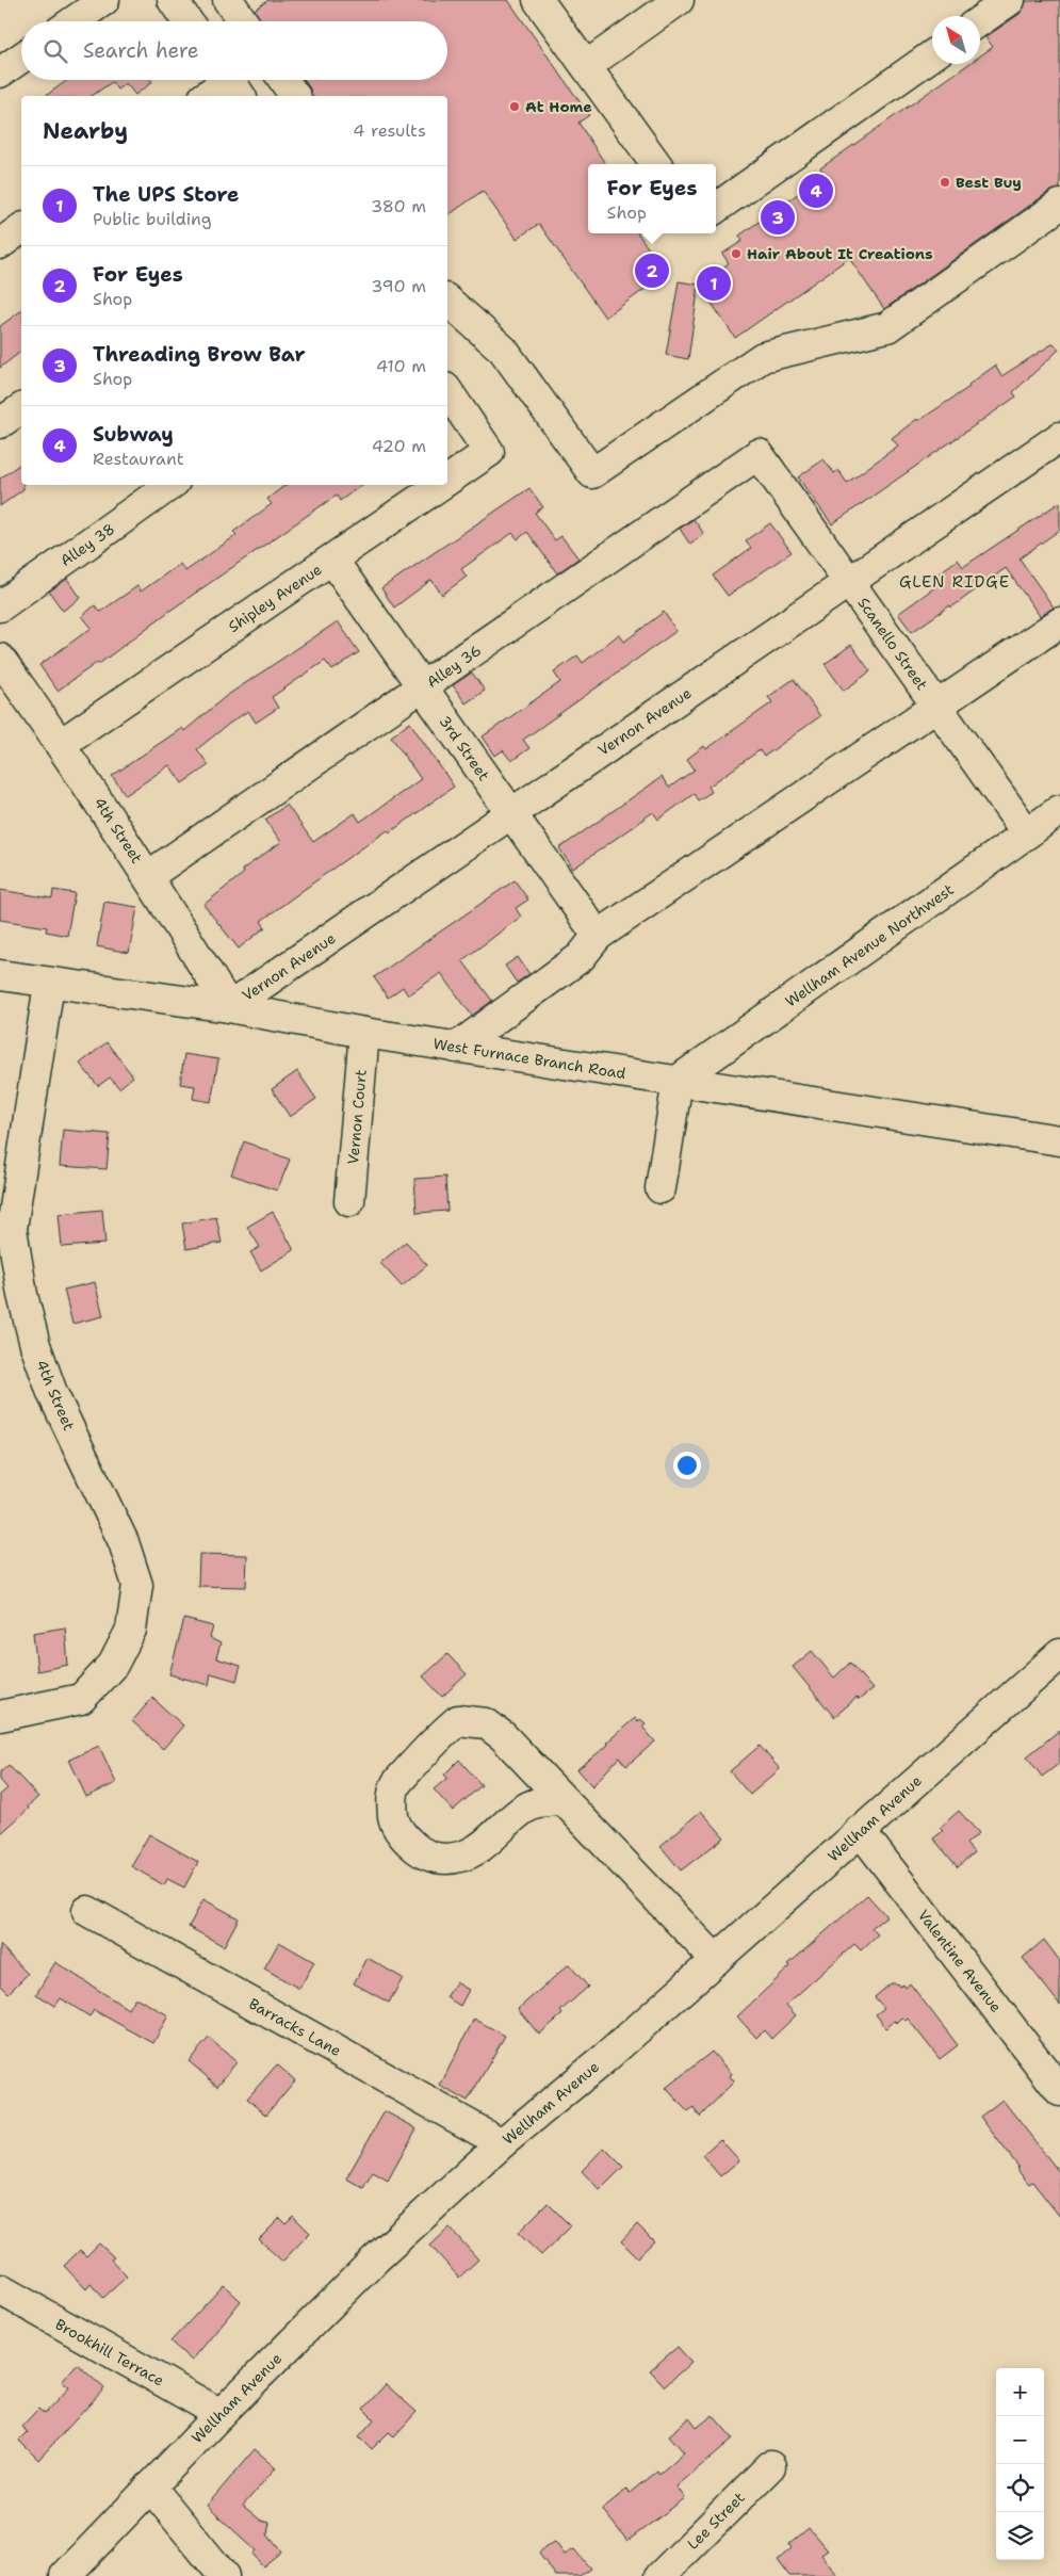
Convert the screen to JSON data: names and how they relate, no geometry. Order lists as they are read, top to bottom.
{
  "streets": {
    "street": [
      "Alley 38",
      "Shipley Avenue",
      "Scanello Street",
      "Alley 36",
      "Vernon Avenue",
      "3rd Street",
      "4th Street",
      "Wellham Avenue Northwest",
      "West Furnace Branch Road",
      "Vernon Court",
      "Wellham Avenue",
      "Valentine Avenue",
      "Barracks Lane",
      "Brookhill Terrace",
      "Lee Street"
    ]
  },
  "crossings": [
    ["Shipley Avenue", "3rd Street"],
    ["Shipley Avenue", "4th Street"],
    ["Scanello Street", "Alley 36"],
    ["Scanello Street", "Vernon Avenue"],
    ["Scanello Street", "Wellham Avenue Northwest"],
    ["Alley 36", "3rd Street"],
    ["Alley 36", "4th Street"],
    ["Vernon Avenue", "3rd Street"],
    ["Vernon Avenue", "4th Street"],
    ["Vernon Avenue", "West Furnace Branch Road"],
    ["4th Street", "West Furnace Branch Road"],
    ["Wellham Avenue Northwest", "West Furnace Branch Road"],
    ["West Furnace Branch Road", "Vernon Court"],
    ["Wellham Avenue", "Valentine Avenue"],
    ["Wellham Avenue", "Barracks Lane"],
    ["Wellham Avenue", "Brookhill Terrace"]
  ],
  "districts": ["GLEN RIDGE"],
  "places": ["At Home", "Best Buy", "Hair About It Creations"],
  "north": "top left",
  "page": {
    "search": "Search here",
    "heading": ["Nearby", "4 results"],
    "popup": ["For Eyes", "Shop"],
    "list": [
      {
        "mark": "1",
        "name": "The UPS Store",
        "note": "Public building",
        "value": "380 m"
      },
      {
        "mark": "2",
        "name": "For Eyes",
        "note": "Shop",
        "value": "390 m"
      },
      {
        "mark": "3",
        "name": "Threading Brow Bar",
        "note": "Shop",
        "value": "410 m"
      },
      {
        "mark": "4",
        "name": "Subway",
        "note": "Restaurant",
        "value": "420 m"
      }
    ],
    "pins": [
      "4",
      "3",
      "2",
      "1"
    ],
    "map_buttons": ["+", "−"]
  }
}
